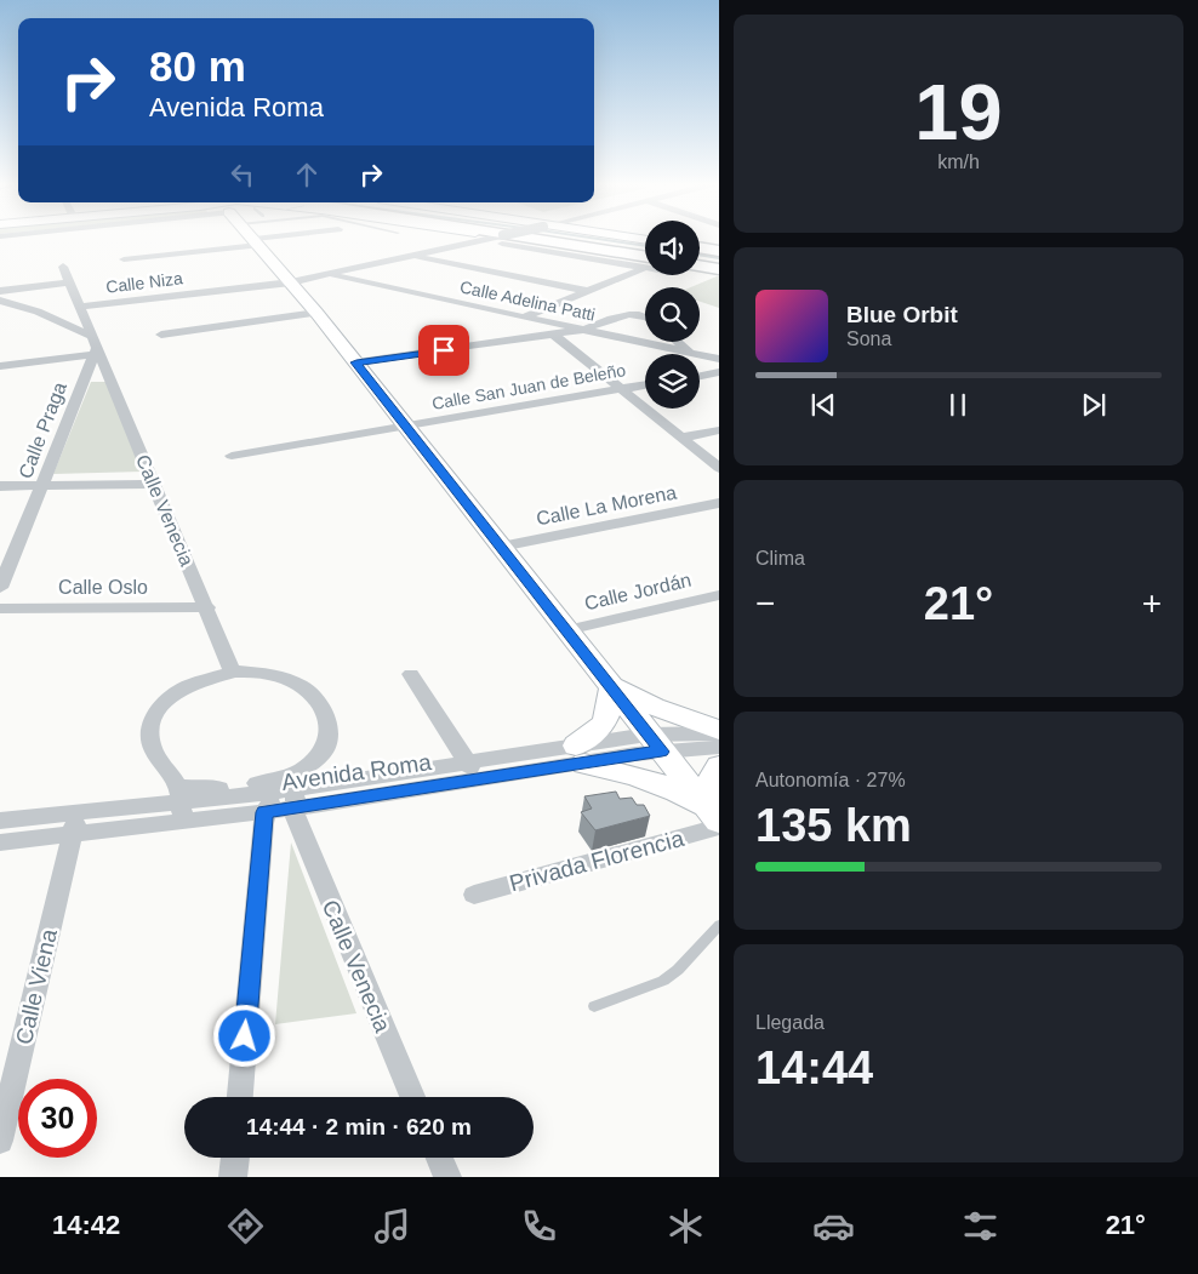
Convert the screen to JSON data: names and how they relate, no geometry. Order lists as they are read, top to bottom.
{
  "streets": {
    "street": [
      "Calle Niza",
      "Calle Adelina Patti",
      "Calle San Juan de Beleño",
      "Calle Praga",
      "Calle La Morena",
      "Calle Venecia",
      "Calle Oslo",
      "Calle Jordán",
      "Avenida Roma",
      "Privada Florencia",
      "Calle Viena"
    ]
  },
  "crossings": [
    ["Calle Niza", "Calle Adelina Patti"],
    ["Calle Niza", "Calle Venecia"],
    ["Calle Praga", "Calle Venecia"],
    ["Calle Venecia", "Calle Oslo"],
    ["Calle Venecia", "Avenida Roma"],
    ["Avenida Roma", "Calle Viena"]
  ],
  "page": {
    "tile": [
      ["19", "km/h"],
      "Clima",
      ["Autonomía · 27%", "135 km"],
      ["Llegada", "14:44"]
    ],
    "turn": ["80 m", "Avenida Roma"],
    "song": ["Blue Orbit", "Sona"],
    "heat": ["−", "21°", "+"],
    "limit": "30",
    "trip": "14:44 · 2 min · 620 m",
    "tabs": ["14:42", "21°"]
  }
}
